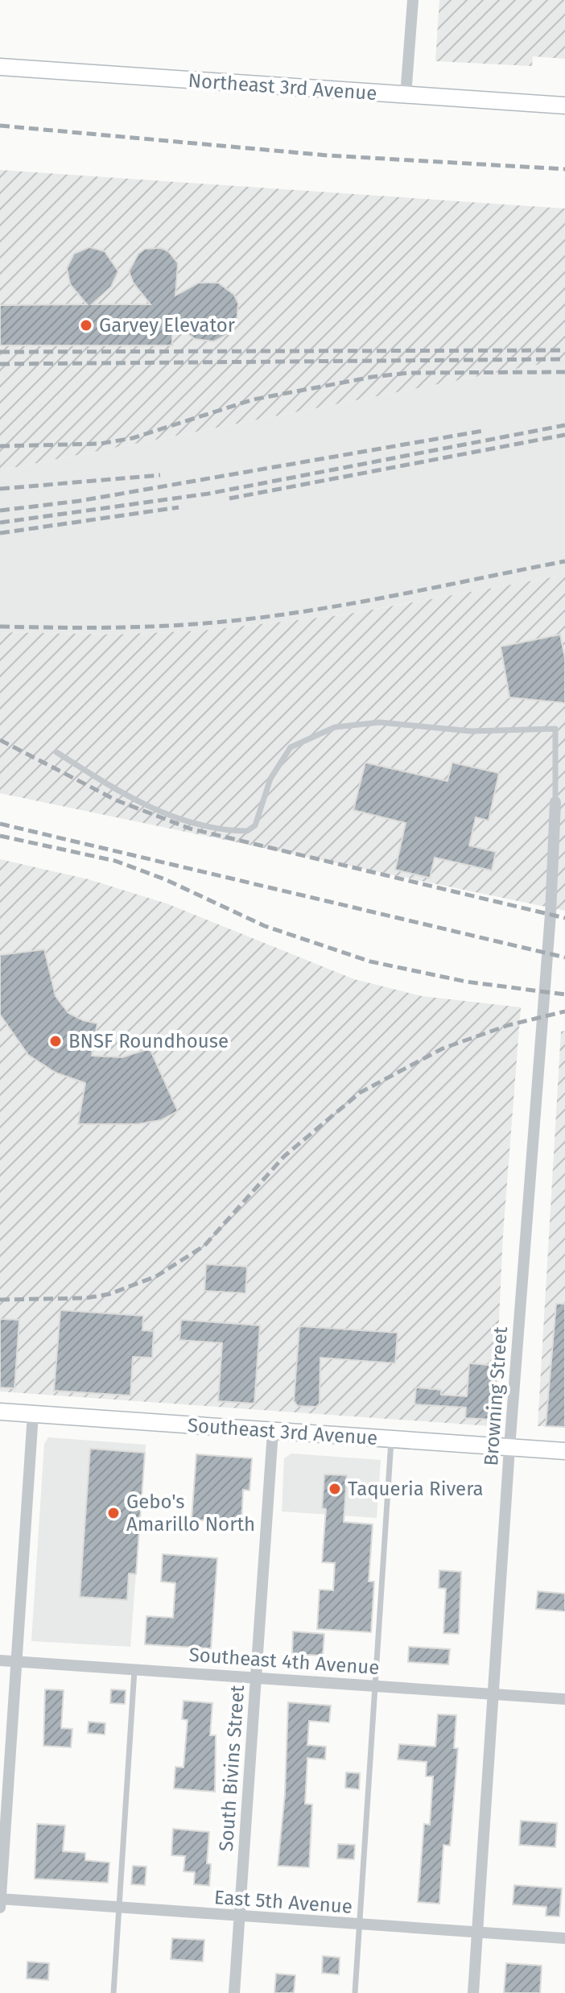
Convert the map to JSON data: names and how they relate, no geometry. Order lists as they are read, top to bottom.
{
  "streets": {
    "main road": ["Northeast 3rd Avenue", "Southeast 3rd Avenue"],
    "street": [
      "Browning Street",
      "Southeast 4th Avenue",
      "South Bivins Street",
      "East 5th Avenue"
    ]
  },
  "crossings": [
    ["Browning Street", "Southeast 3rd Avenue"],
    ["Browning Street", "Southeast 4th Avenue"],
    ["Browning Street", "East 5th Avenue"],
    ["Southeast 3rd Avenue", "South Bivins Street"],
    ["Southeast 4th Avenue", "South Bivins Street"],
    ["South Bivins Street", "East 5th Avenue"]
  ],
  "places": [
    "Garvey Elevator",
    "BNSF Roundhouse",
    "Taqueria Rivera",
    "Gebo's Amarillo North"
  ]
}
